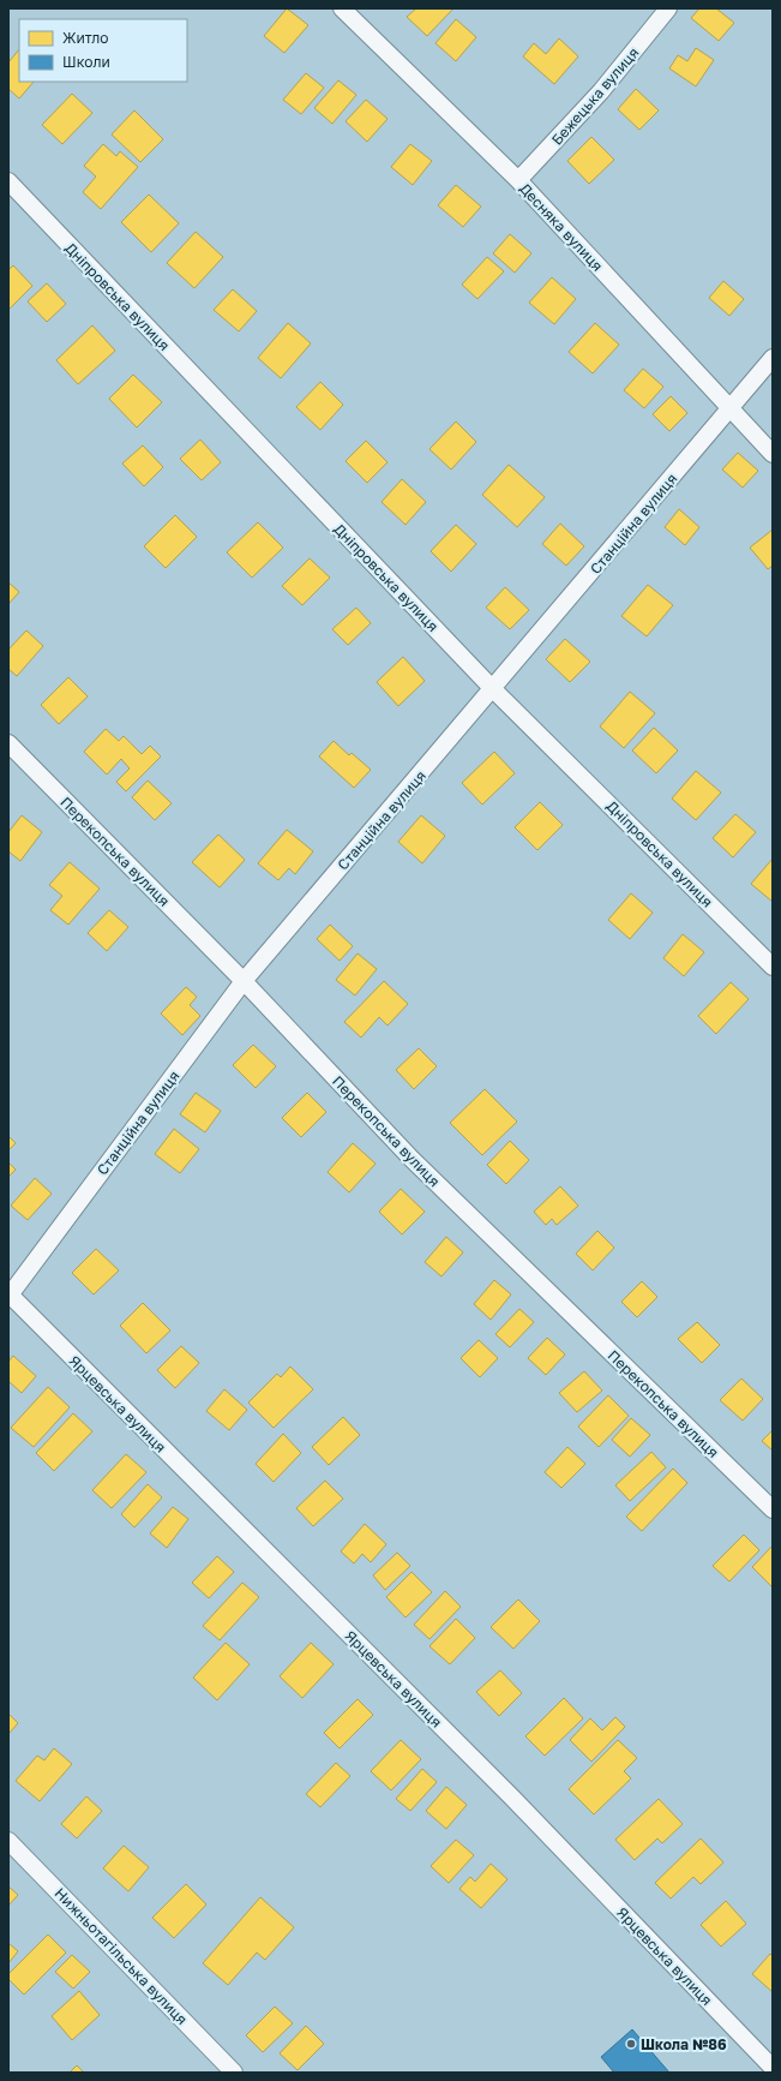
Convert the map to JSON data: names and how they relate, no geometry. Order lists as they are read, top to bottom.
{
  "streets": {
    "street": [
      "Бежецька вулиця",
      "Десняка вулиця",
      "Дніпровська вулиця",
      "Станційна вулиця",
      "Перекопська вулиця",
      "Ярцевська вулиця",
      "Нижньотагільська вулиця"
    ]
  },
  "crossings": [
    ["Бежецька вулиця", "Десняка вулиця"],
    ["Десняка вулиця", "Станційна вулиця"],
    ["Дніпровська вулиця", "Станційна вулиця"],
    ["Станційна вулиця", "Перекопська вулиця"],
    ["Станційна вулиця", "Ярцевська вулиця"]
  ],
  "places": ["Школа №86"],
  "legend": ["Житло", "Школи"]
}
